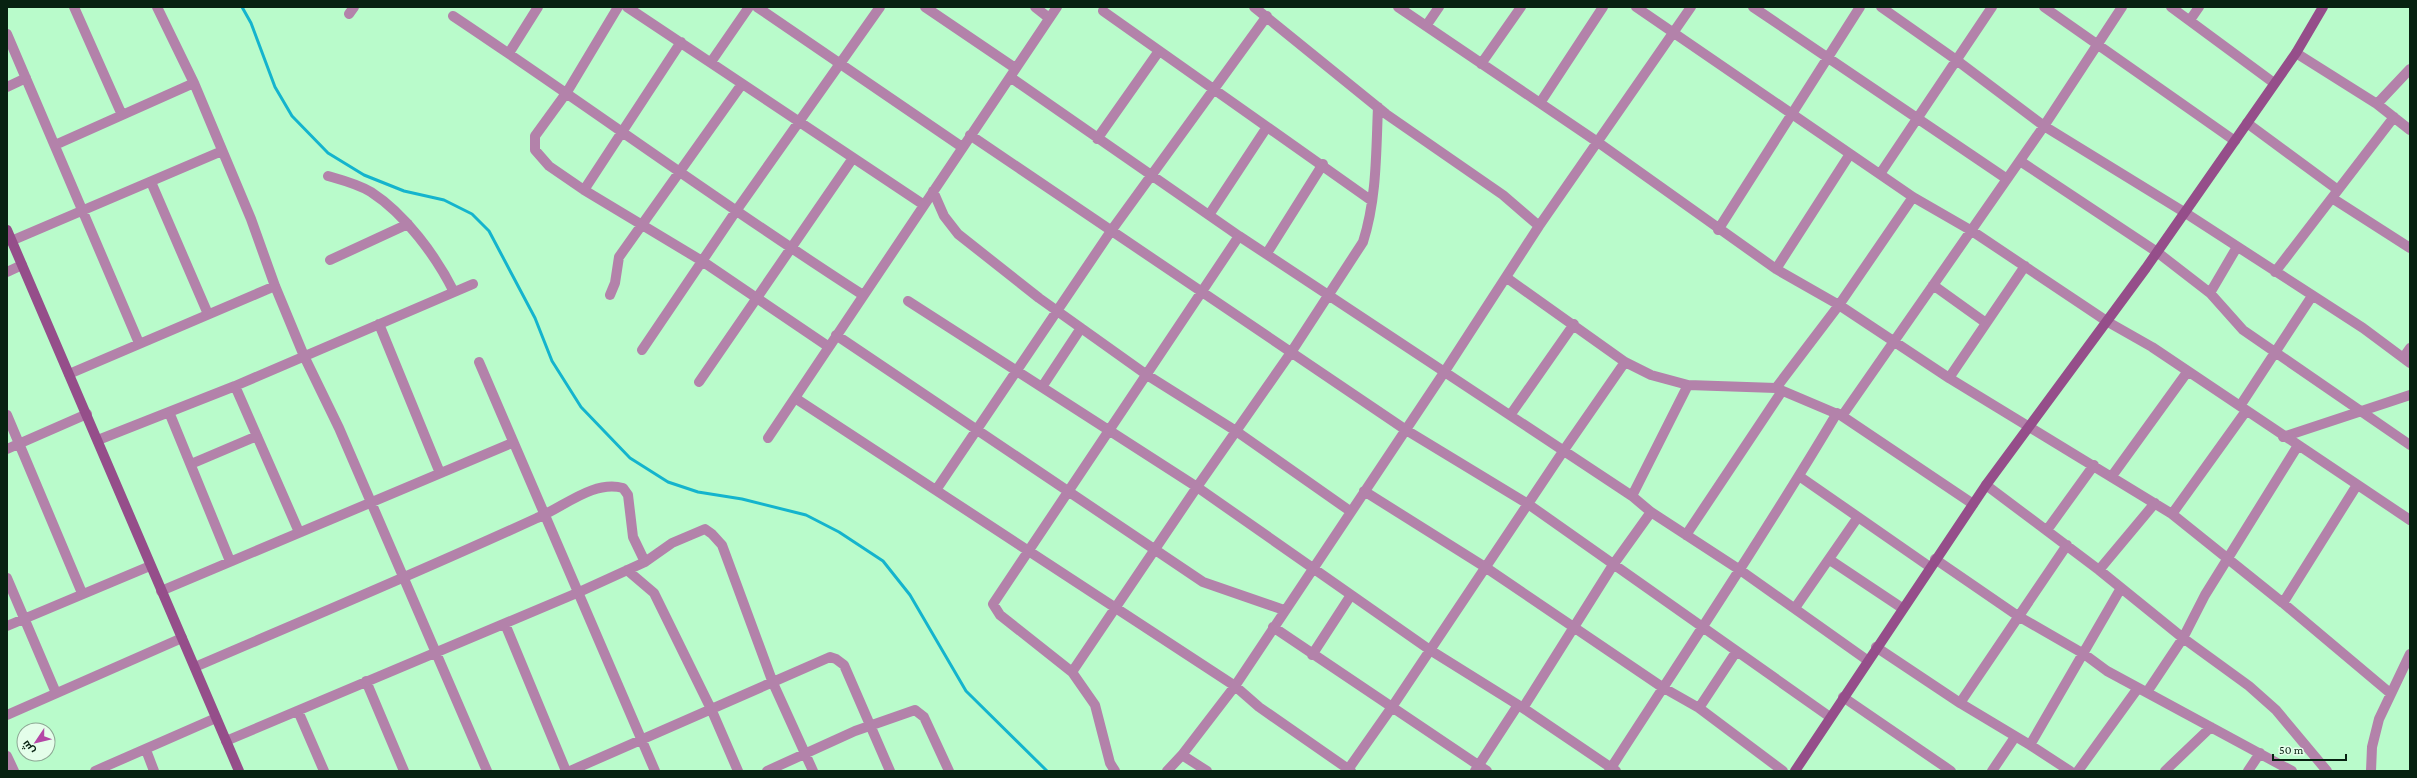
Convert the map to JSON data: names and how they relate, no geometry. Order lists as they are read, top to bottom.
{
  "scale_bar": "50 m",
  "north": "bottom left"
}
